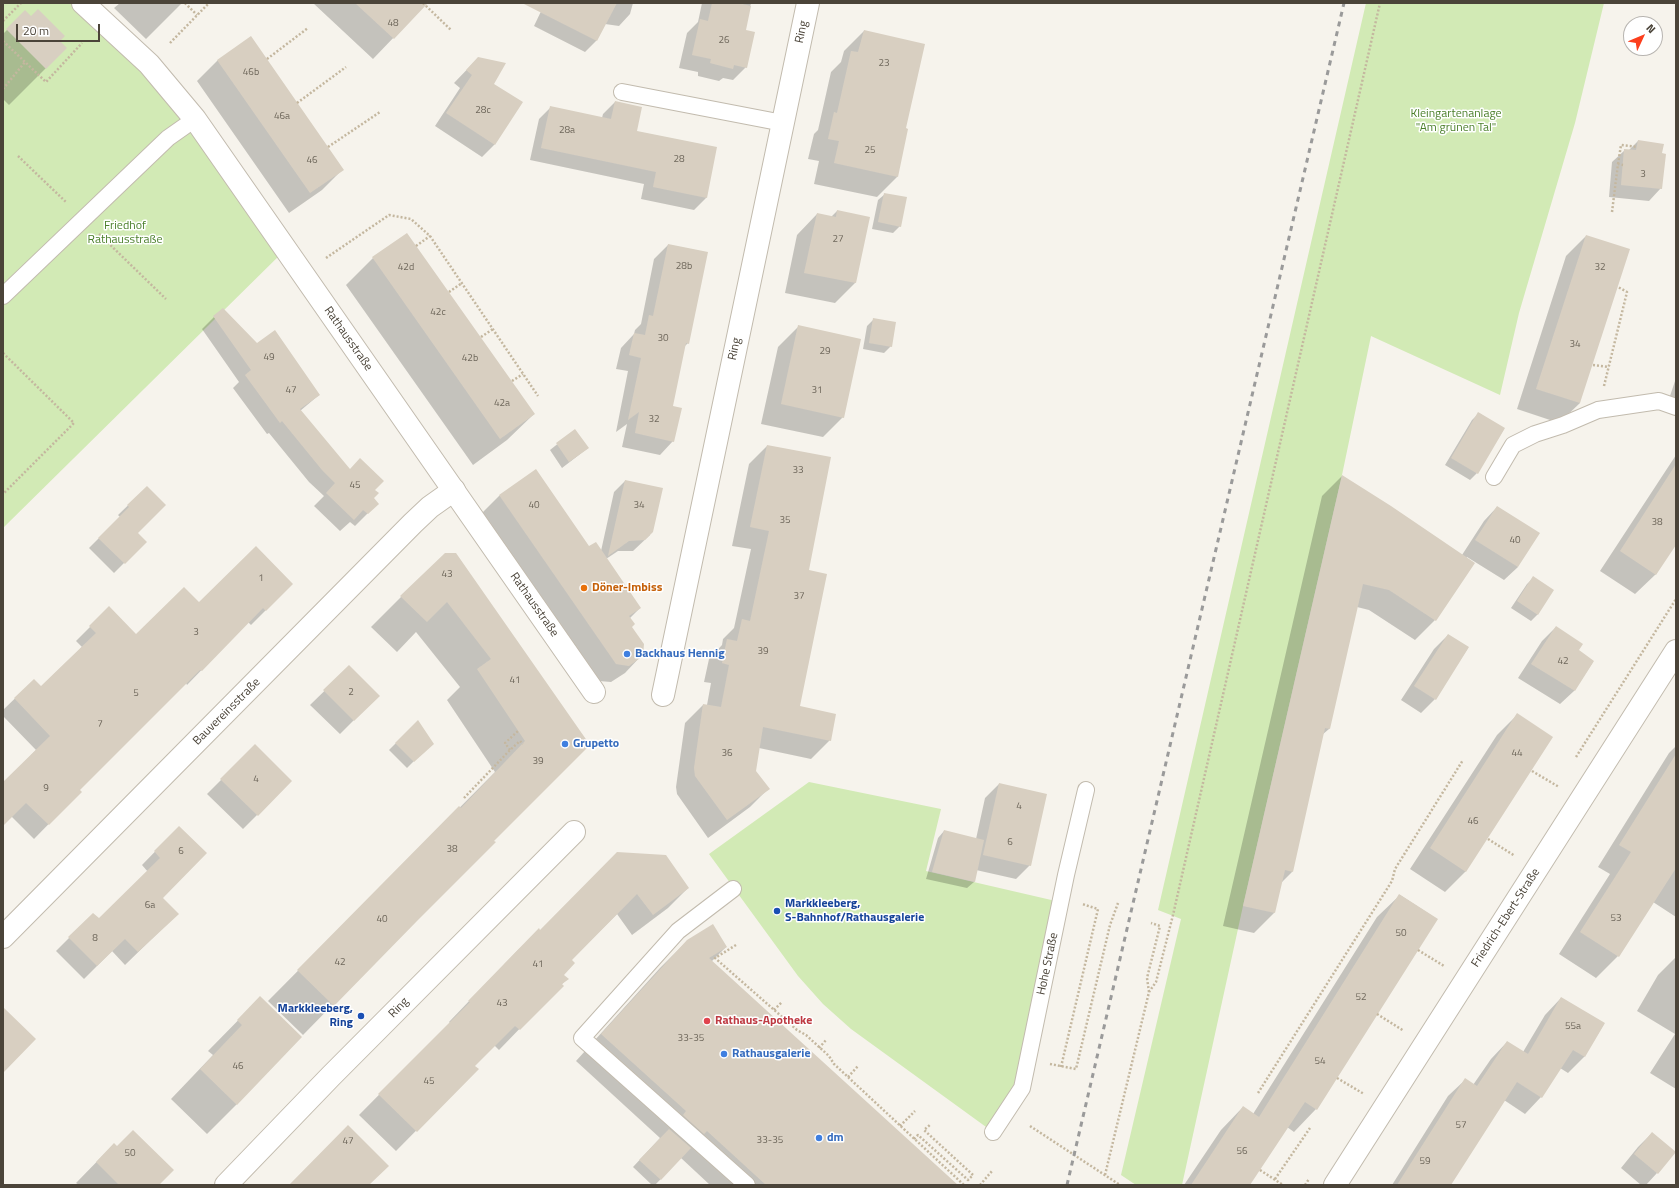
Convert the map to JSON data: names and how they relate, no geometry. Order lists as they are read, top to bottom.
{
  "streets": {
    "street": [
      "Ring",
      "Rathausstraße",
      "Bauvereinsstraße",
      "Friedrich-Ebert-Straße"
    ],
    "lane": ["Hohe Straße"]
  },
  "crossings": [
    ["Rathausstraße", "Bauvereinsstraße"]
  ],
  "parks": ["Kleingartenanlage \"Am grünen Tal\"", "Friedhof Rathausstraße"],
  "places": [
    "Döner-Imbiss",
    "Backhaus Hennig",
    "Grupetto",
    "Markkleeberg, S-Bahnhof/Rathausgalerie",
    "Markkleeberg, Ring",
    "Rathaus-Apotheke",
    "Rathausgalerie",
    "dm"
  ],
  "house_numbers": [
    "48",
    "26",
    "23",
    "46b",
    "28c",
    "46a",
    "28a",
    "25",
    "28",
    "46",
    "3",
    "27",
    "28b",
    "42d",
    "32",
    "42c",
    "30",
    "34",
    "29",
    "49",
    "42b",
    "47",
    "31",
    "42a",
    "32",
    "33",
    "45",
    "40",
    "34",
    "35",
    "38",
    "40",
    "43",
    "1",
    "37",
    "3",
    "39",
    "42",
    "41",
    "2",
    "5",
    "7",
    "36",
    "44",
    "39",
    "4",
    "9",
    "4",
    "46",
    "6",
    "38",
    "6",
    "6a",
    "53",
    "40",
    "50",
    "8",
    "42",
    "41",
    "52",
    "43",
    "55a",
    "33-35",
    "54",
    "46",
    "45",
    "57",
    "33-35",
    "47",
    "56",
    "50",
    "59"
  ],
  "scale_bar": "20 m",
  "north": "top right"
}
